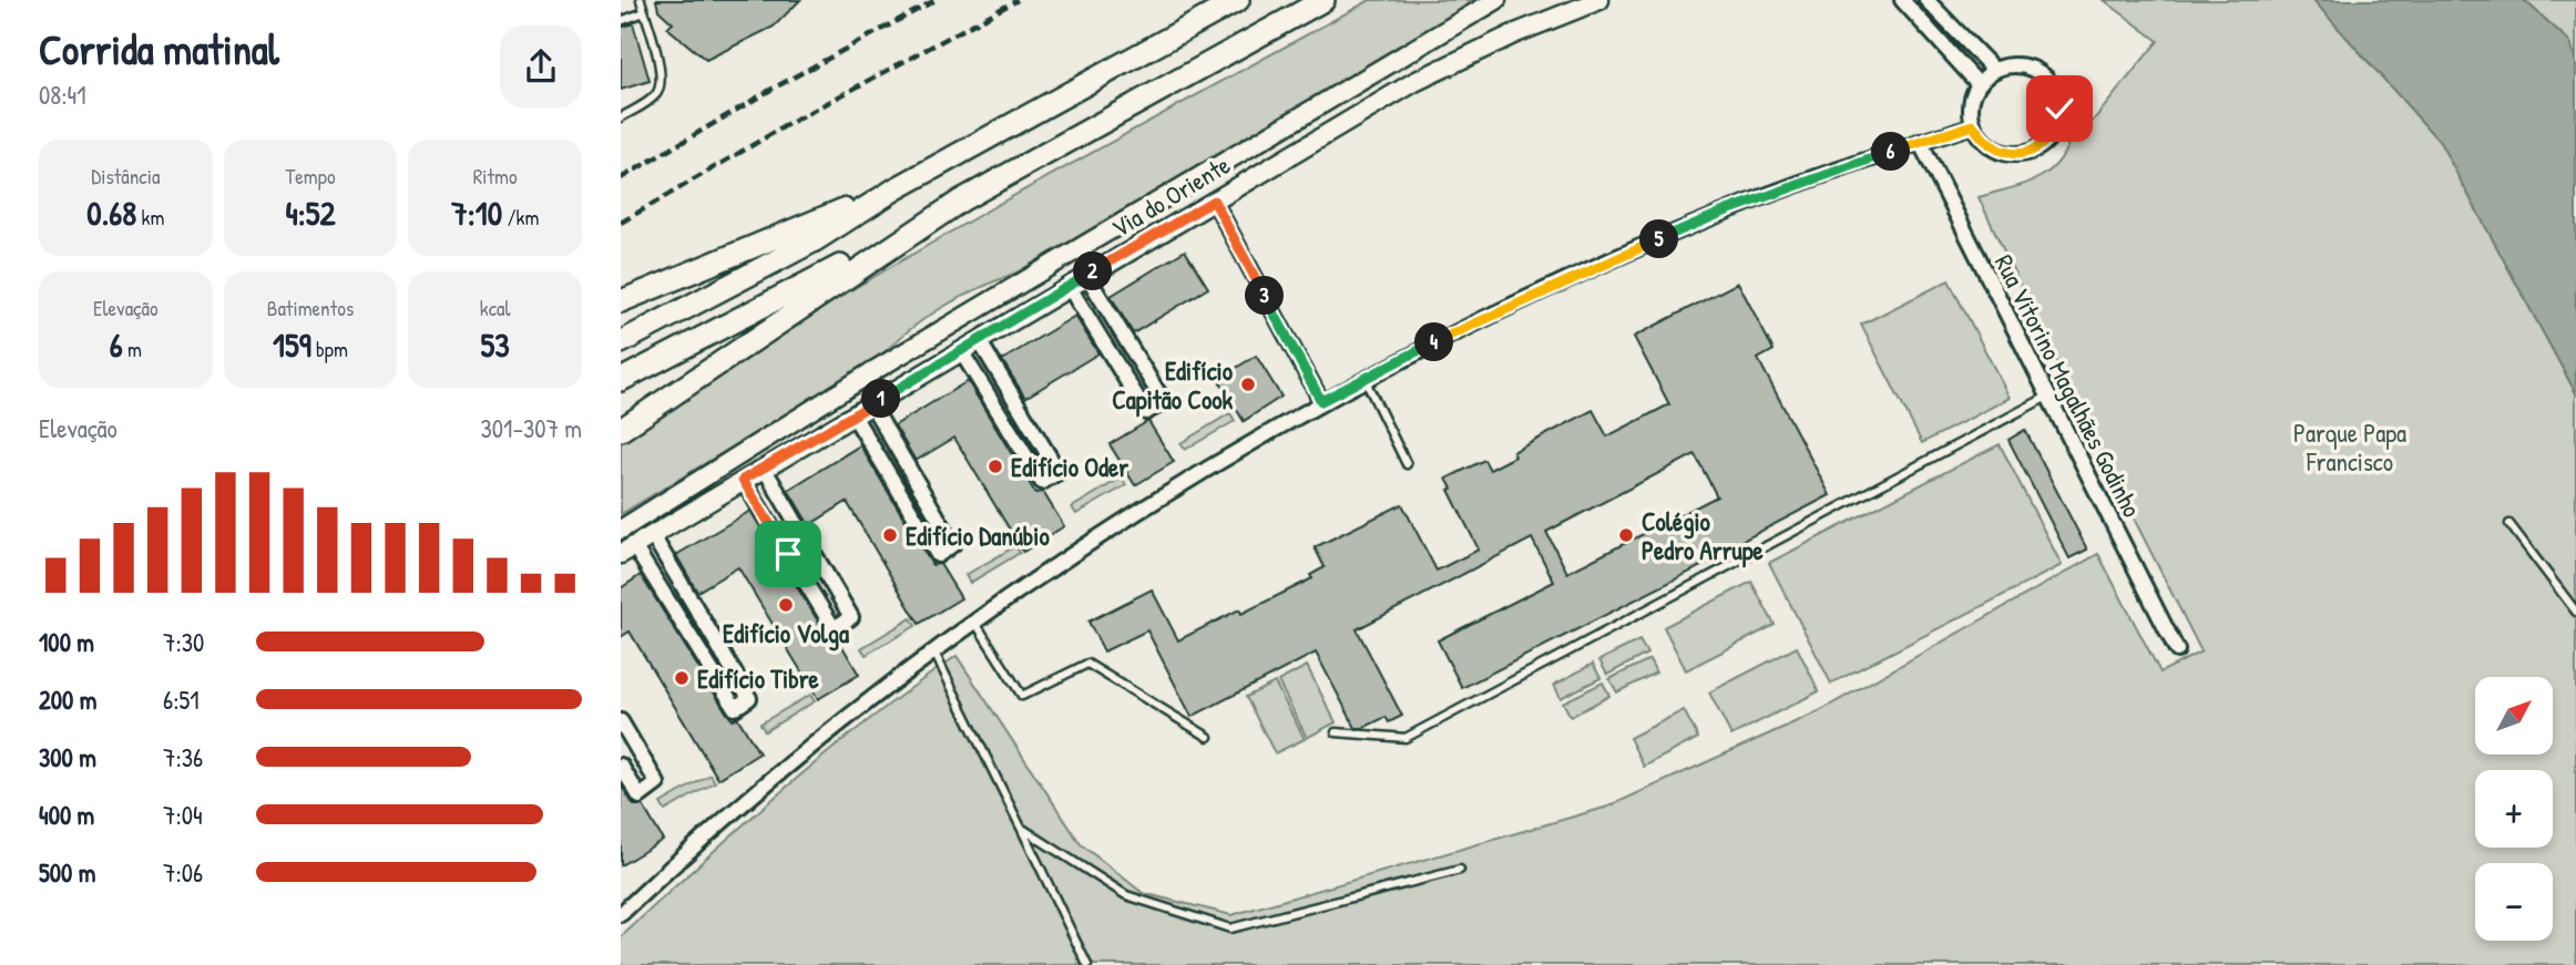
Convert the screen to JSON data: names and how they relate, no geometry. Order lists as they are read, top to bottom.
{
  "streets": {
    "street": ["Via do Oriente", "Rua Vitorino Magalhães Godinho"]
  },
  "parks": ["Parque Papa Francisco"],
  "places": [
    "Edifício Capitão Cook",
    "Edifício Oder",
    "Edifício Danúbio",
    "Colégio Pedro Arrupe",
    "Edifício Volga",
    "Edifício Tibre"
  ],
  "north": "top right",
  "page": {
    "heading": ["Corrida matinal", "08:41"],
    "stats": [
      ["Distância", "0.68 km"],
      ["Tempo", "4:52"],
      ["Ritmo", "7:10 /km"],
      ["Elevação", "6 m"],
      ["Batimentos", "159 bpm"],
      ["kcal", "53"]
    ],
    "pins": [
      "6",
      "5",
      "2",
      "3",
      "4",
      "1"
    ],
    "chart": ["Elevação", "301–307 m"],
    "list": [
      {
        "name": "100 m",
        "note": "7:30"
      },
      {
        "name": "200 m",
        "note": "6:51"
      },
      {
        "name": "300 m",
        "note": "7:36"
      },
      {
        "name": "400 m",
        "note": "7:04"
      },
      {
        "name": "500 m",
        "note": "7:06"
      }
    ],
    "map_buttons": ["+", "−"]
  }
}
